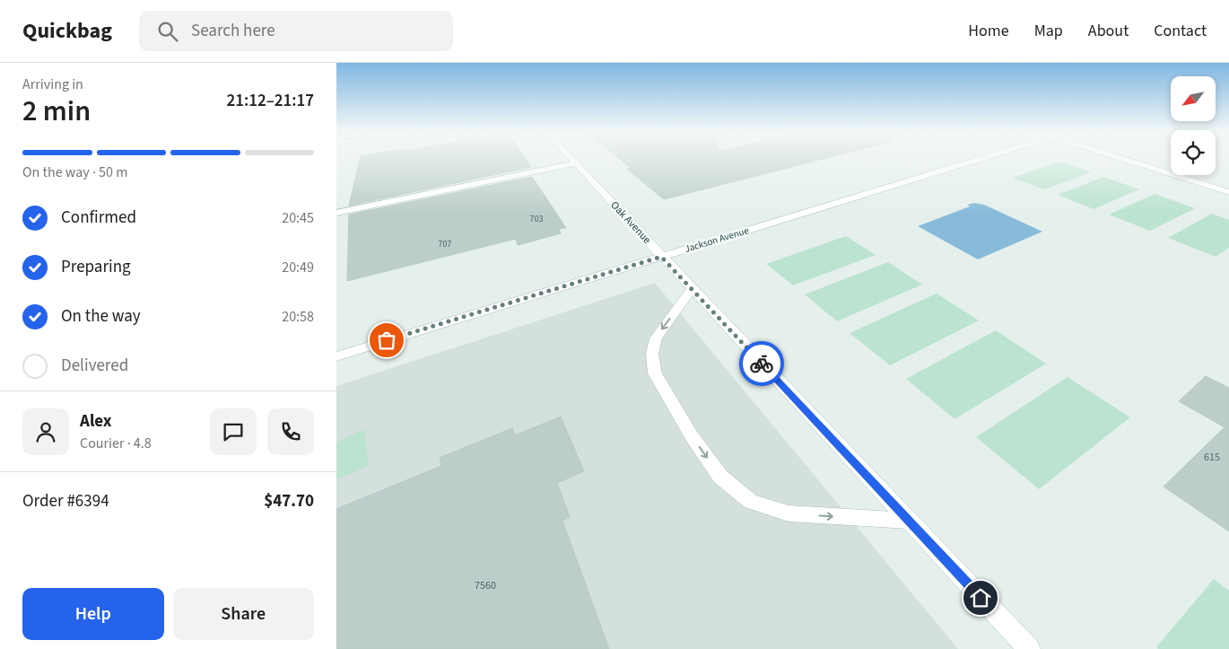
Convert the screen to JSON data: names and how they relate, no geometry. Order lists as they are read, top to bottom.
{
  "streets": {
    "street": ["Oak Avenue", "Jackson Avenue"]
  },
  "crossings": [
    ["Oak Avenue", "Jackson Avenue"]
  ],
  "house_numbers": [
    "703",
    "707",
    "615",
    "7560"
  ],
  "north": "bottom left",
  "page": {
    "header": "Quickbag",
    "search": "Search here",
    "nav": [
      "Home",
      "Map",
      "About",
      "Contact"
    ],
    "heading": ["2 min", "Arriving in", "21:12–21:17"],
    "panel": [
      "Alex",
      "Courier · 4.8",
      "Order #6394",
      "$47.70"
    ],
    "bar": "On the way · 50 m",
    "list": [
      ["Confirmed", "20:45"],
      ["Preparing", "20:49"],
      ["On the way", "20:58"],
      "Delivered"
    ],
    "buttons": ["Help", "Share"]
  }
}
